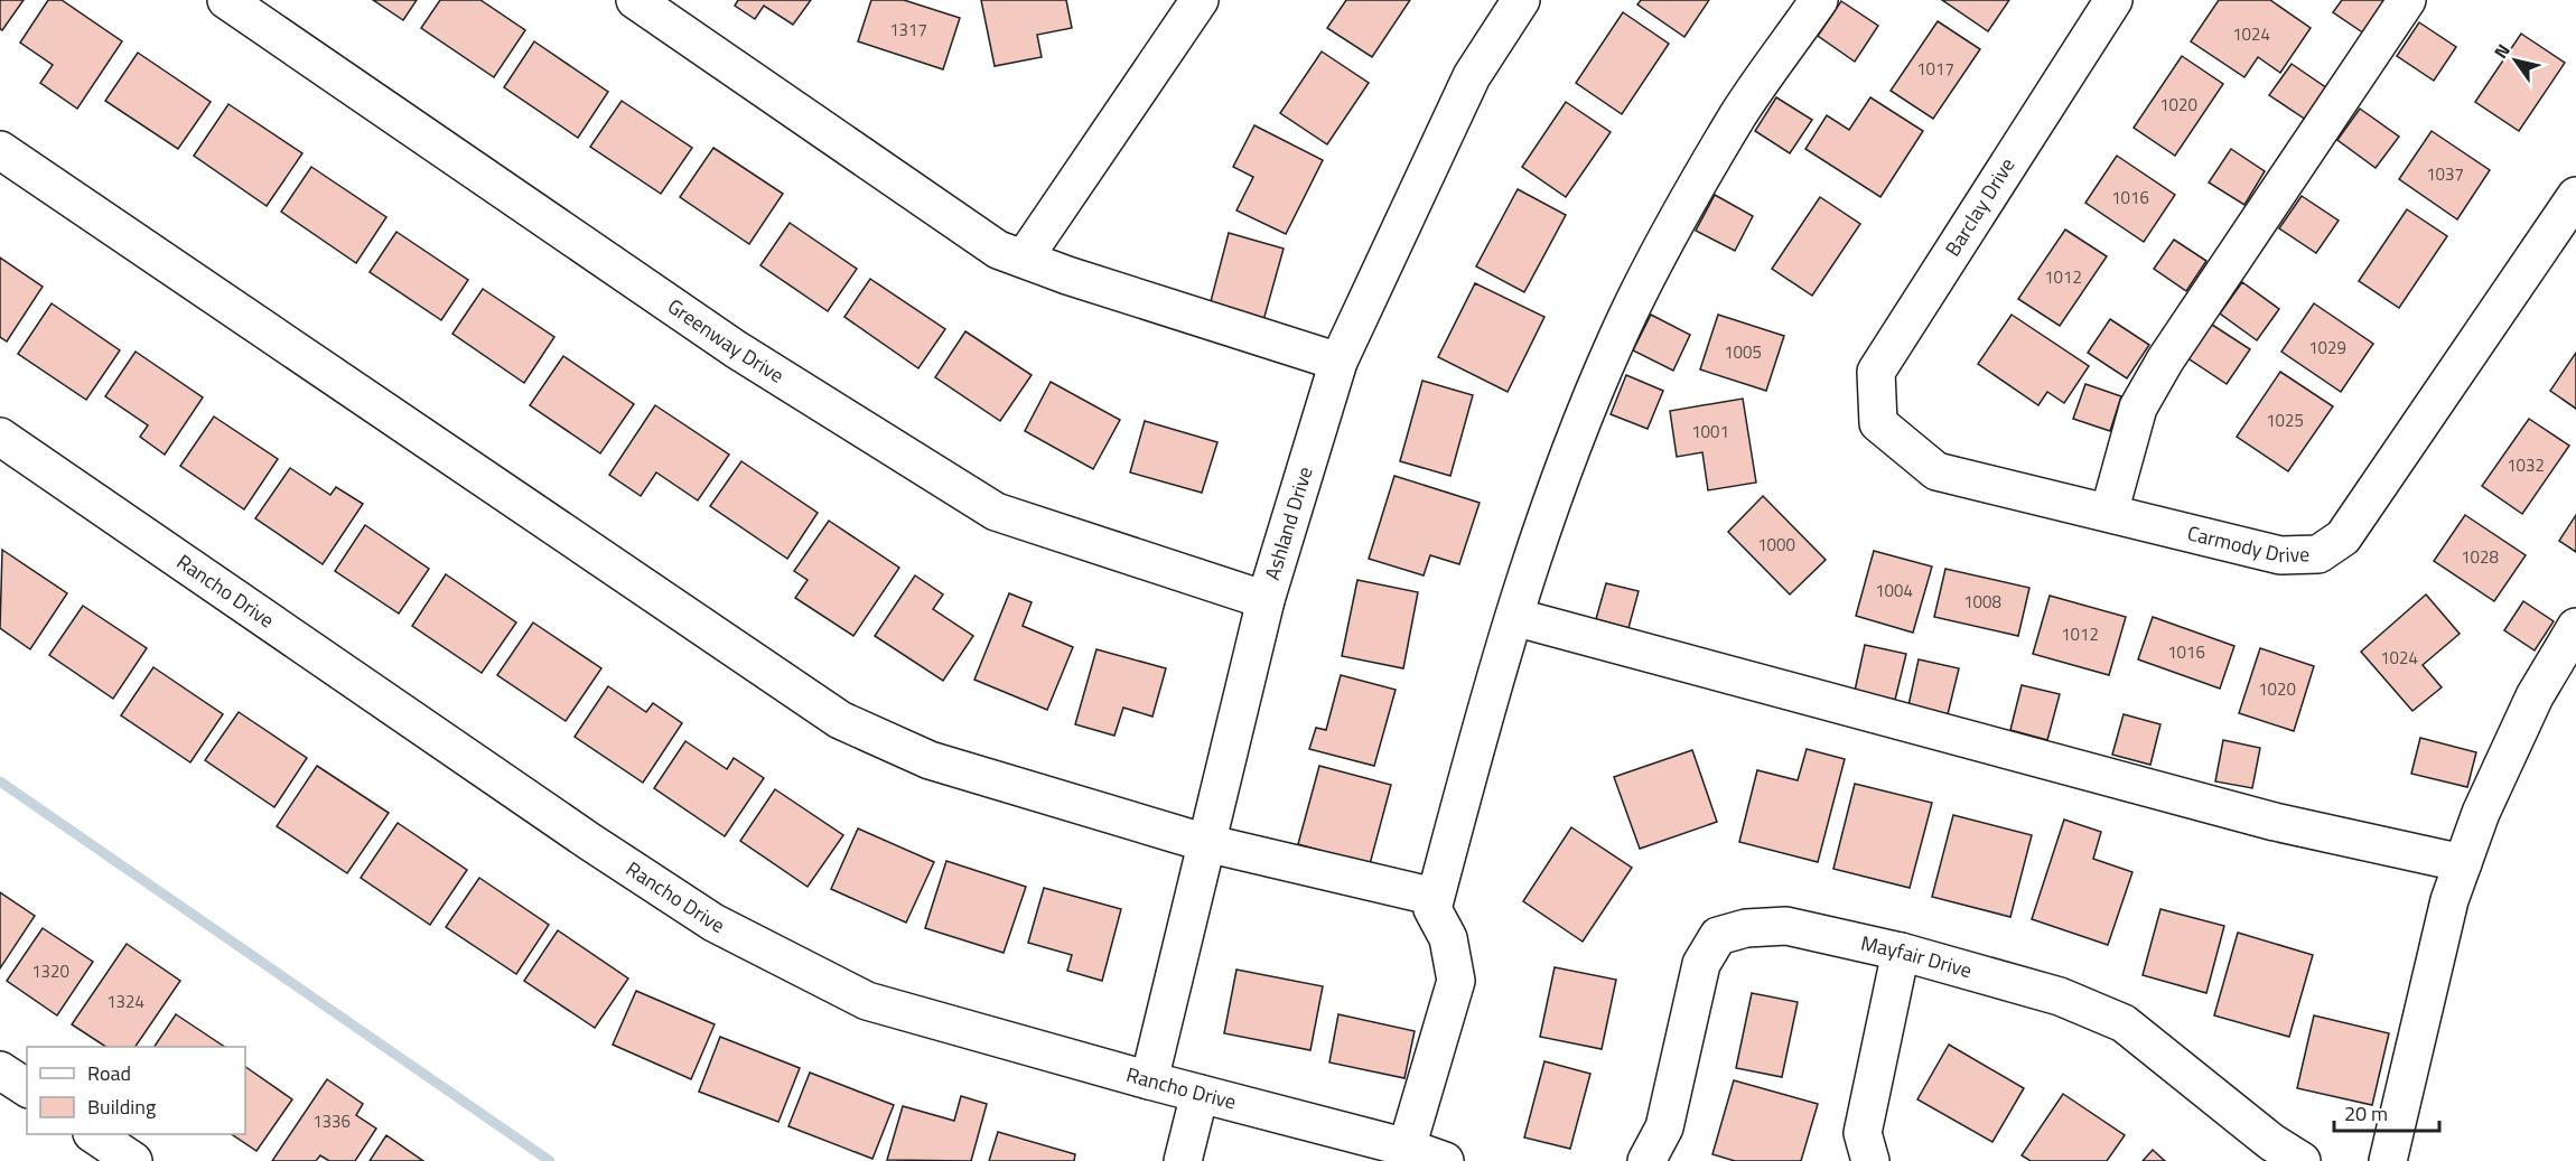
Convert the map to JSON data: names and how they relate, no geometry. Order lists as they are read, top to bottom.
{
  "streets": {
    "street": [
      "Barclay Drive",
      "Greenway Drive",
      "Ashland Drive",
      "Carmody Drive",
      "Rancho Drive",
      "Mayfair Drive"
    ]
  },
  "crossings": [
    ["Barclay Drive", "Carmody Drive"],
    ["Greenway Drive", "Ashland Drive"],
    ["Ashland Drive", "Rancho Drive"]
  ],
  "house_numbers": [
    "1317",
    "1024",
    "1017",
    "1020",
    "1037",
    "1016",
    "1012",
    "1029",
    "1005",
    "1025",
    "1001",
    "1032",
    "1000",
    "1028",
    "1004",
    "1008",
    "1012",
    "1016",
    "1024",
    "1020",
    "1320",
    "1324",
    "1336"
  ],
  "legend": ["Road", "Building"],
  "scale_bar": "20 m",
  "north": "top left"
}
